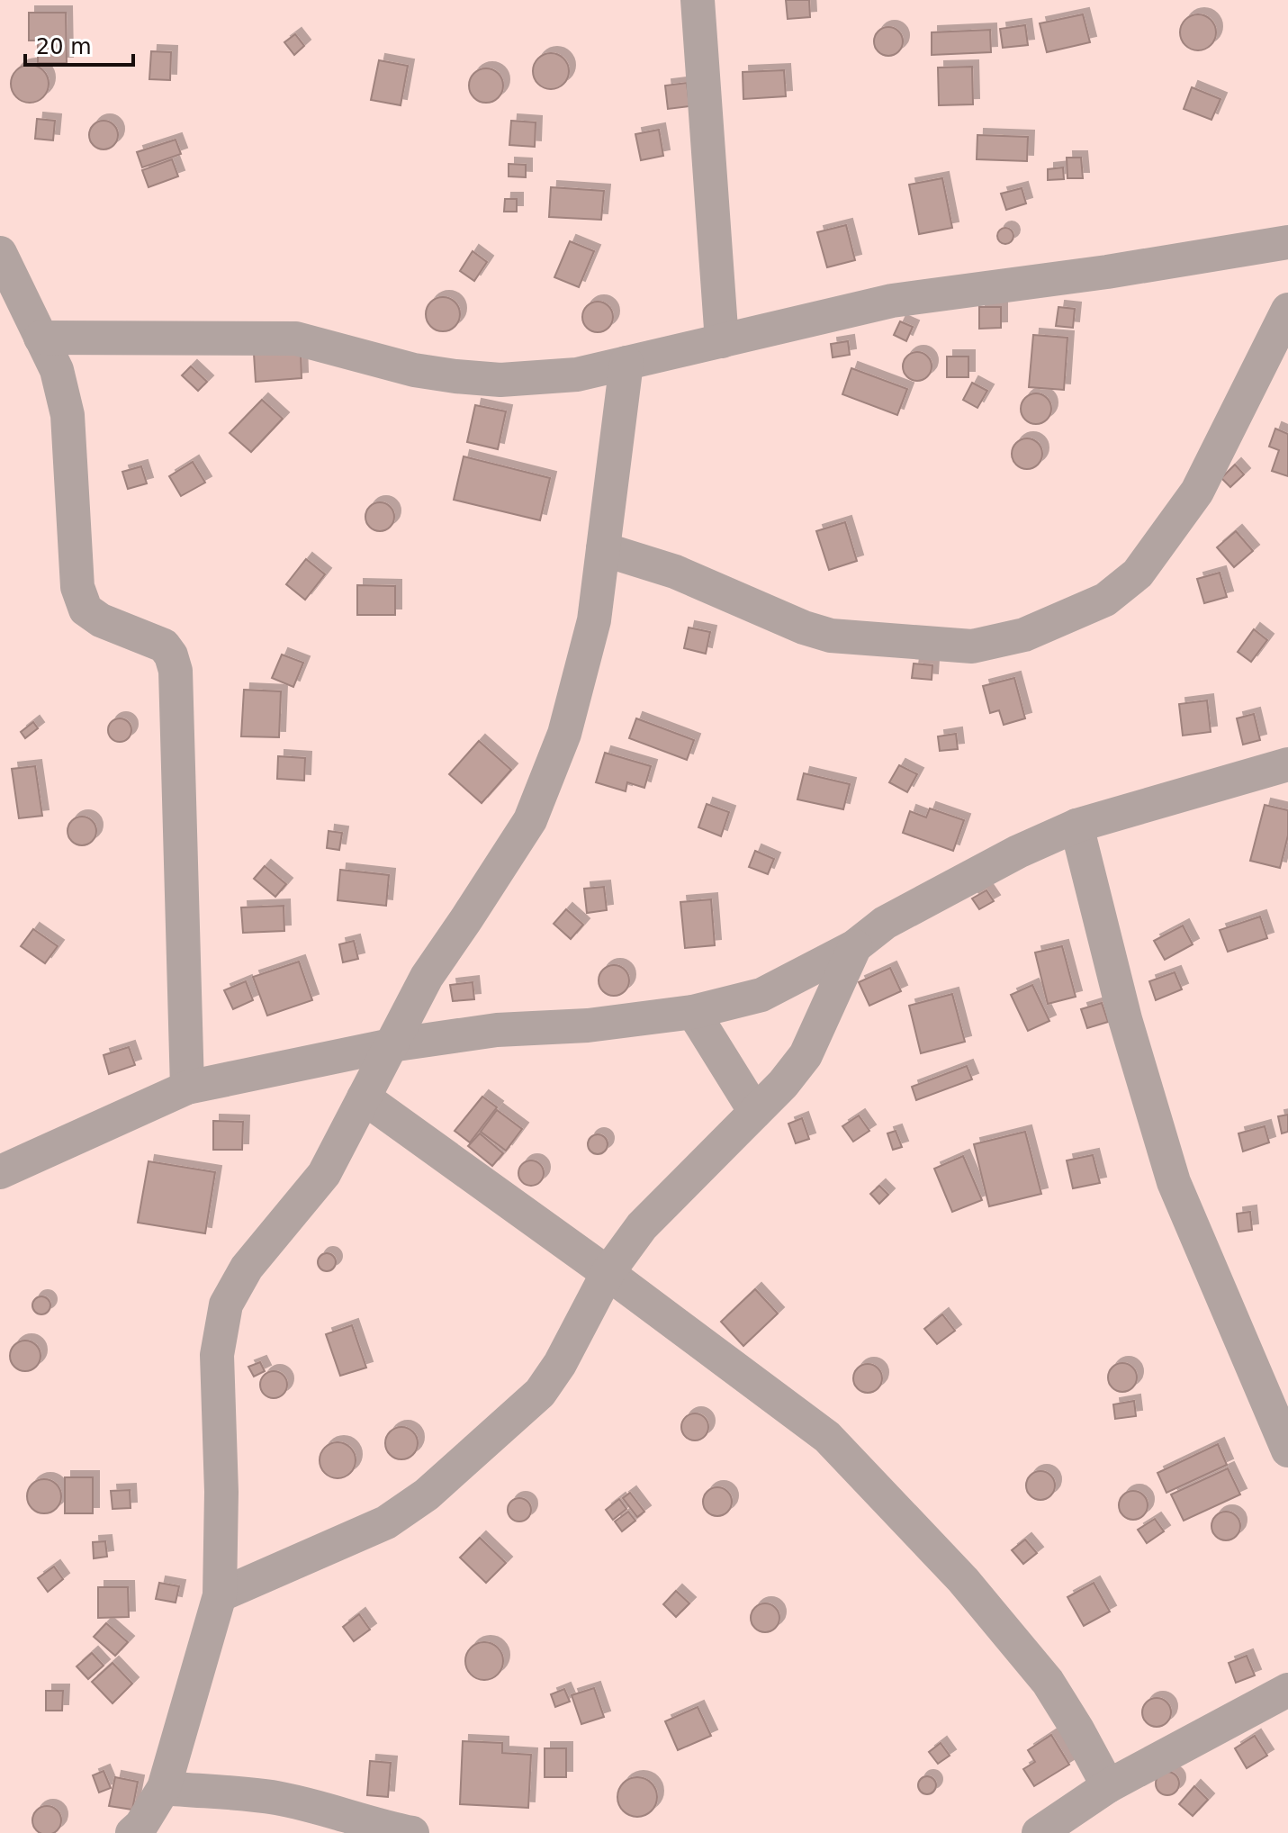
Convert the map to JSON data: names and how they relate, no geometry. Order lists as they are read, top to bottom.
{
  "scale_bar": "20 m"
}
